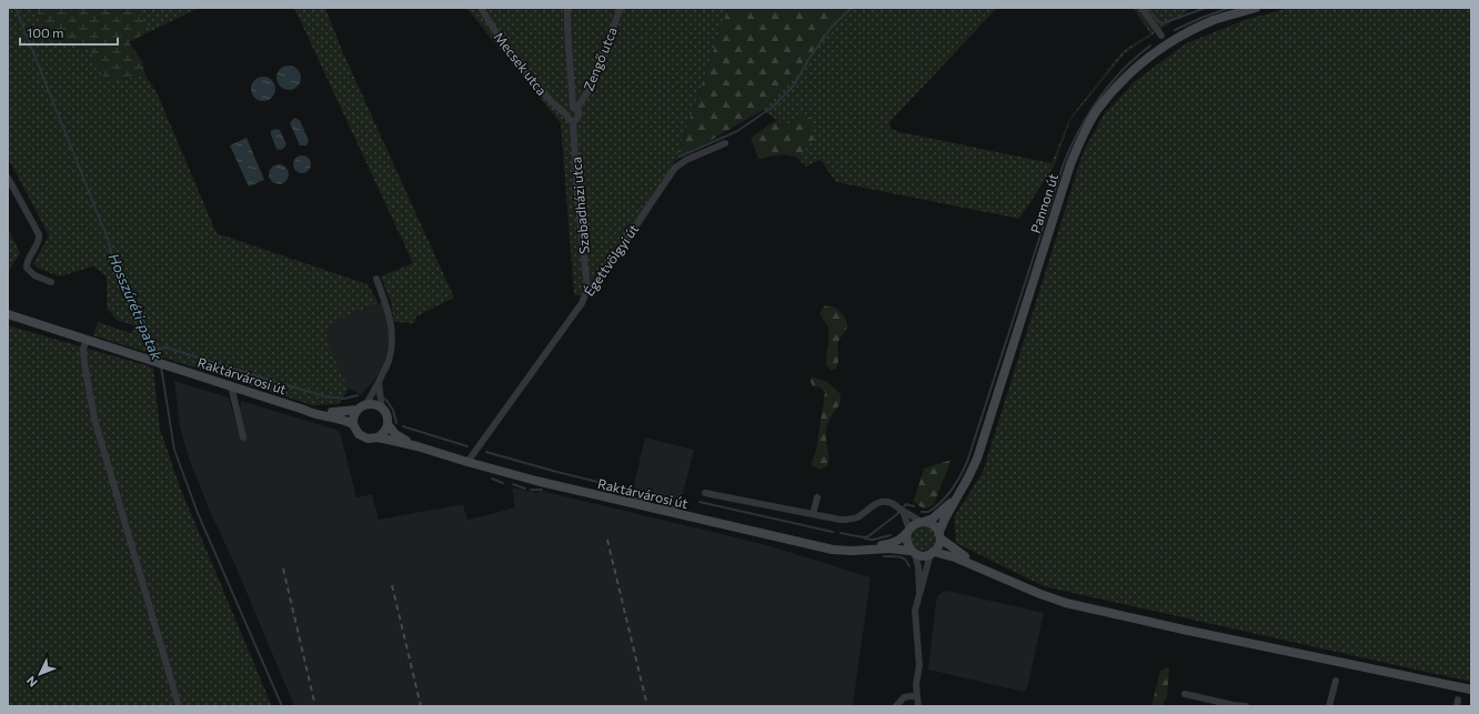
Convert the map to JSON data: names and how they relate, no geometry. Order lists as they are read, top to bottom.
{
  "streets": {
    "main road": ["Pannon út", "Raktárvárosi út"],
    "street": [
      "Zengő utca",
      "Mecsek utca",
      "Szabadházi utca",
      "Égettvölgyi út"
    ]
  },
  "crossings": [
    ["Zengő utca", "Mecsek utca"],
    ["Zengő utca", "Szabadházi utca"],
    ["Mecsek utca", "Szabadházi utca"],
    ["Pannon út", "Raktárvárosi út"],
    ["Szabadházi utca", "Égettvölgyi út"],
    ["Égettvölgyi út", "Raktárvárosi út"]
  ],
  "water": ["Hosszúréti-patak"],
  "scale_bar": "100 m",
  "north": "bottom left"
}
